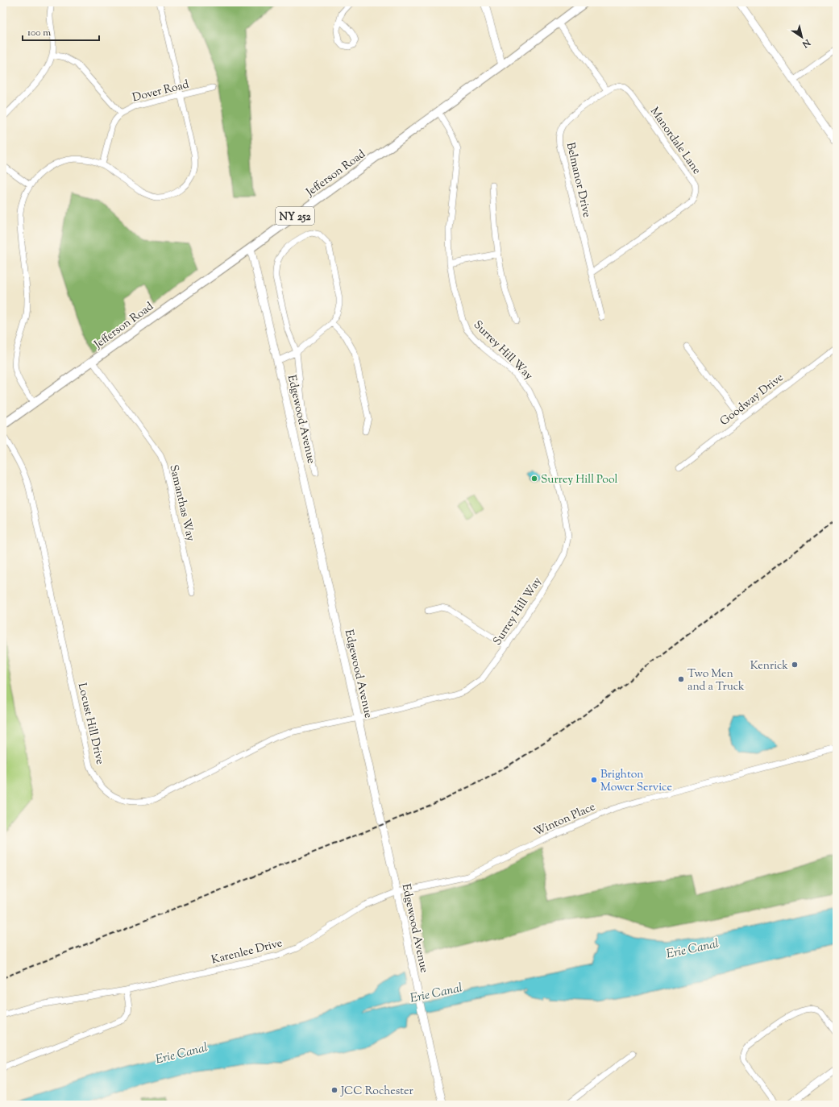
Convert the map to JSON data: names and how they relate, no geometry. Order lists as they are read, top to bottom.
{
  "streets": {
    "main road": ["Jefferson Road", "NY 252"],
    "street": [
      "Dover Road",
      "Manordale Lane",
      "Belmanor Drive",
      "Surrey Hill Way",
      "Goodway Drive",
      "Edgewood Avenue",
      "Samanthas Way",
      "Locust Hill Drive",
      "Winton Place",
      "Karenlee Drive"
    ]
  },
  "crossings": [
    ["Manordale Lane", "Belmanor Drive"],
    ["Jefferson Road", "Surrey Hill Way"],
    ["Jefferson Road", "Edgewood Avenue"],
    ["Jefferson Road", "Samanthas Way"],
    ["Surrey Hill Way", "Edgewood Avenue"],
    ["Surrey Hill Way", "Locust Hill Drive"],
    ["Edgewood Avenue", "Locust Hill Drive"],
    ["Edgewood Avenue", "Winton Place"],
    ["Edgewood Avenue", "Karenlee Drive"],
    ["Winton Place", "Karenlee Drive"]
  ],
  "water": ["Erie Canal"],
  "places": [
    "Surrey Hill Pool",
    "Kenrick",
    "Two Men and a Truck",
    "Brighton Mower Service",
    "JCC Rochester"
  ],
  "scale_bar": "100 m",
  "north": "bottom right"
}
